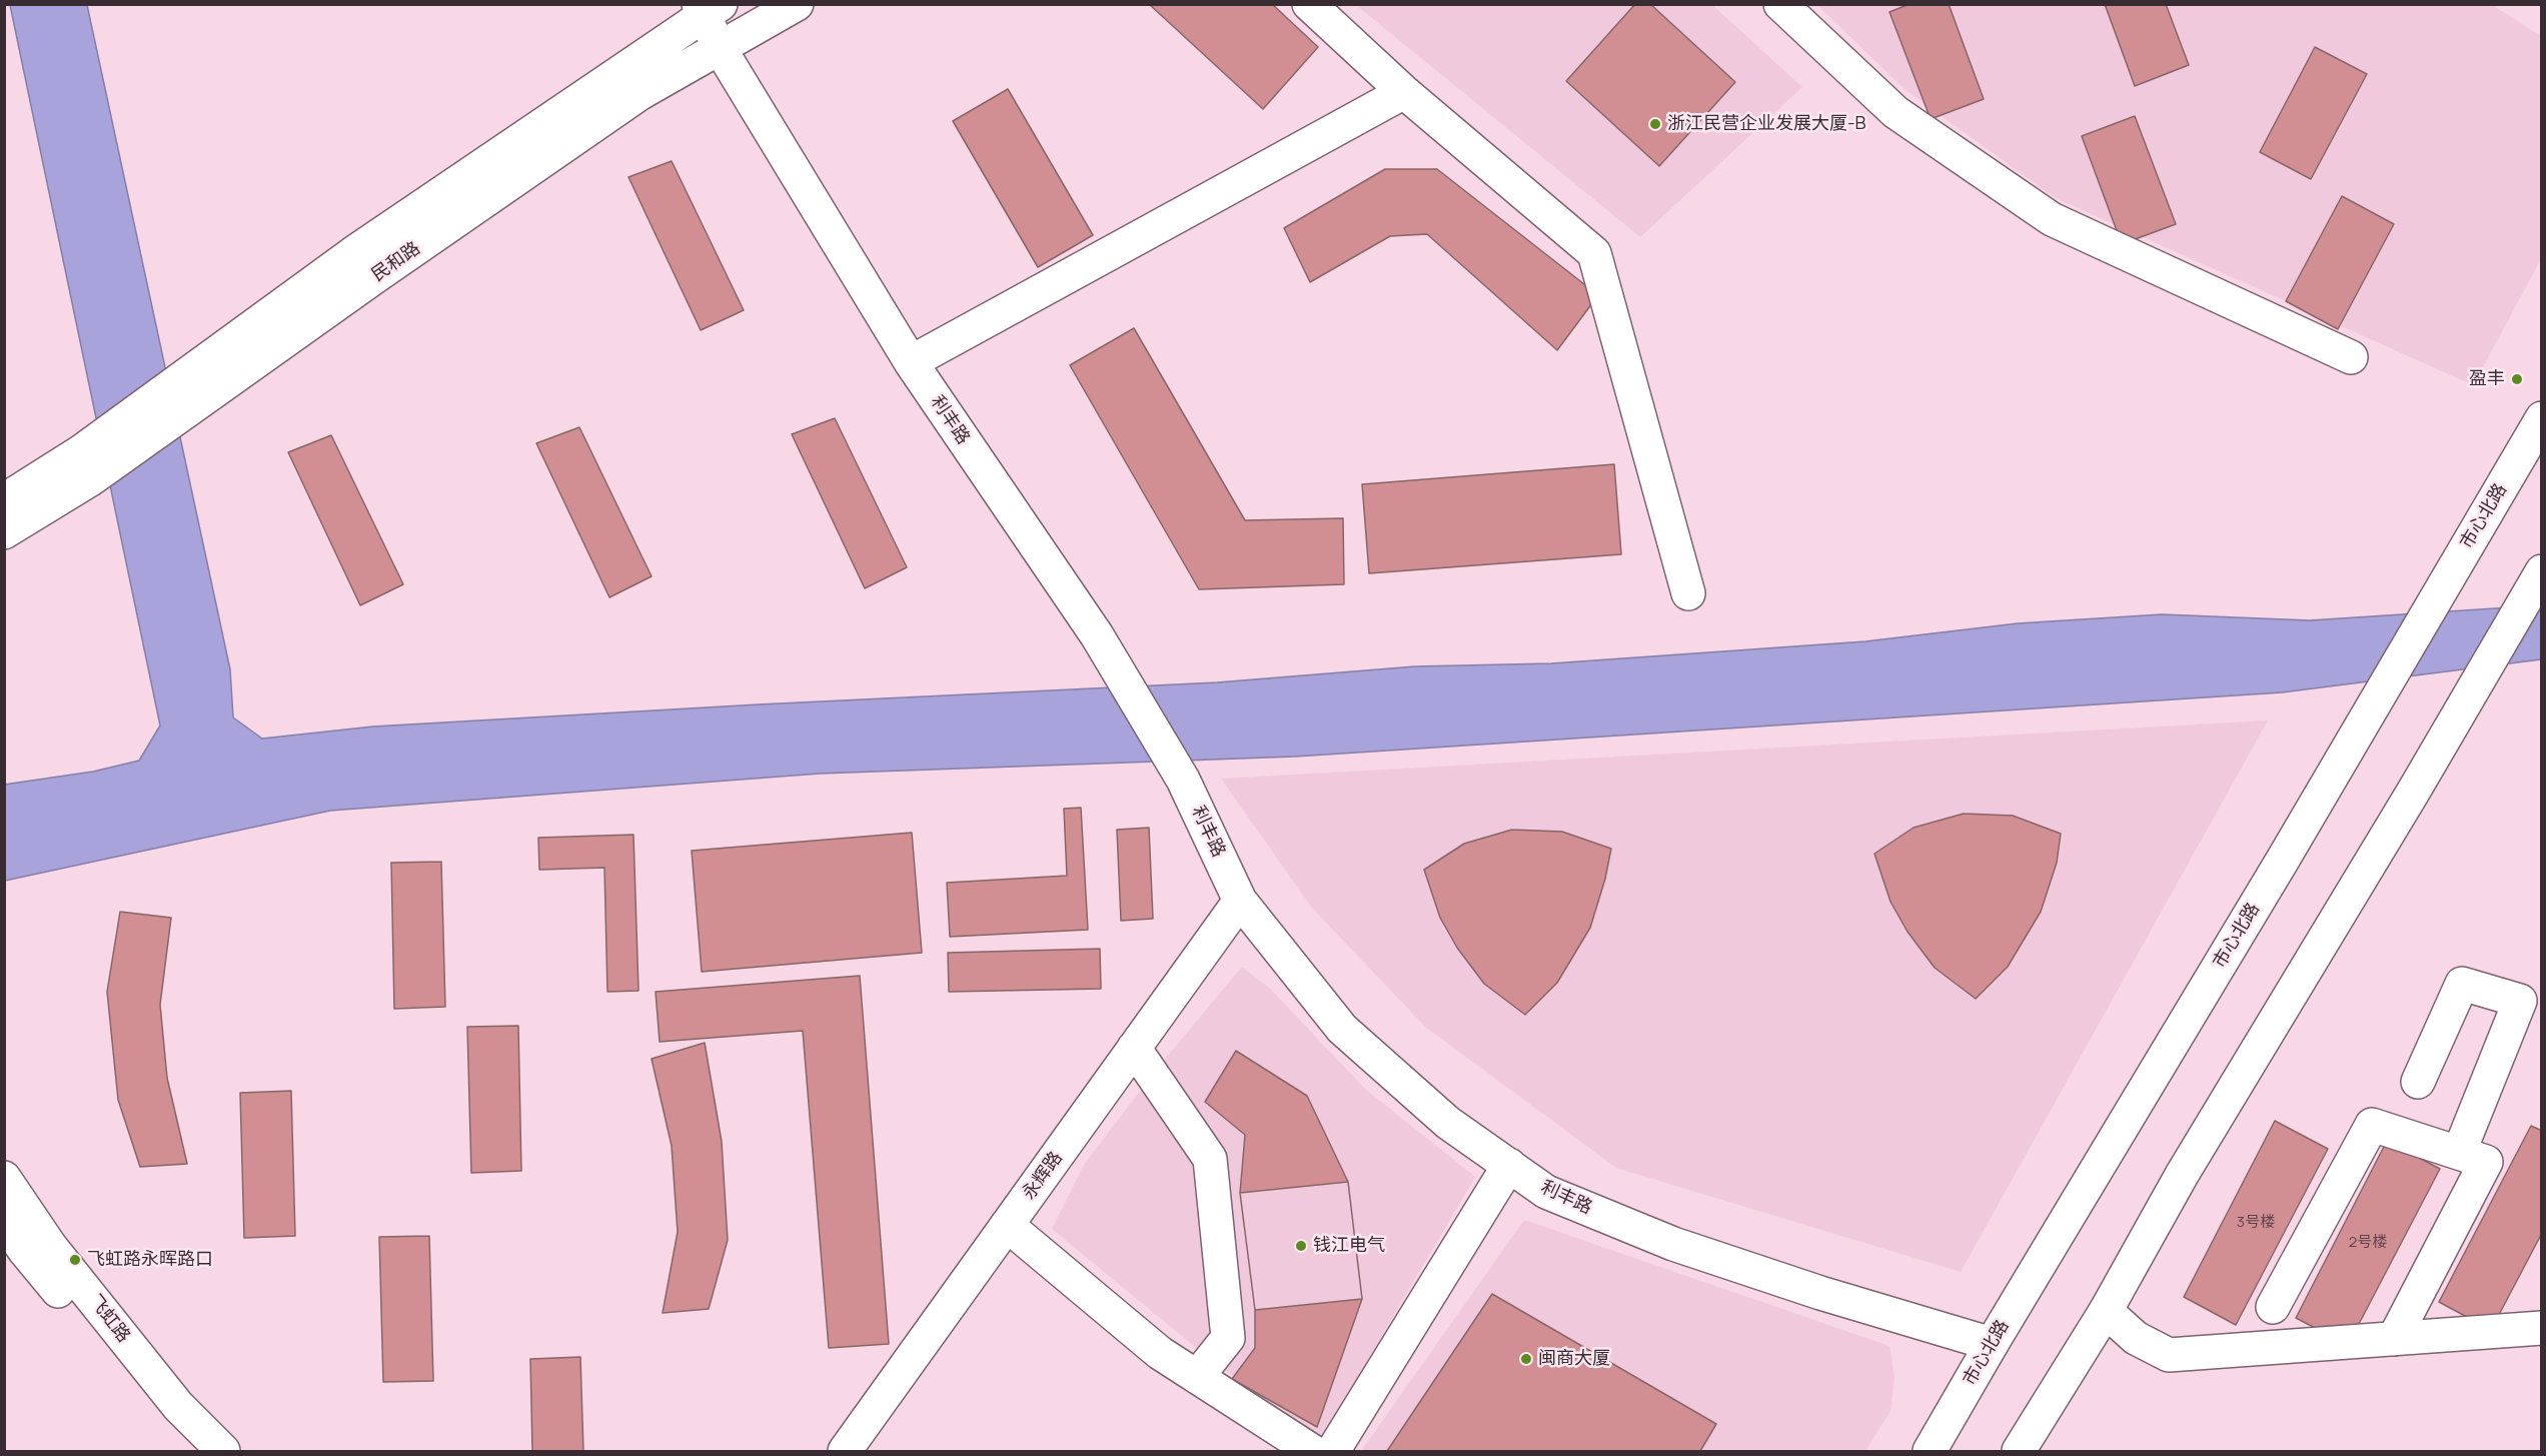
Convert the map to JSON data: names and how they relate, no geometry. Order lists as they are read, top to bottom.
{
  "streets": {
    "street": [
      "民和路",
      "利丰路",
      "市心北路",
      "永辉路",
      "飞虹路"
    ]
  },
  "crossings": [
    ["民和路", "利丰路"],
    ["利丰路", "市心北路"],
    ["利丰路", "永辉路"]
  ],
  "places": [
    "浙江民营企业发展大厦-B",
    "盈丰",
    "钱江电气",
    "飞虹路永晖路口",
    "闽商大厦"
  ],
  "house_numbers": ["3号楼", "2号楼"]
}
